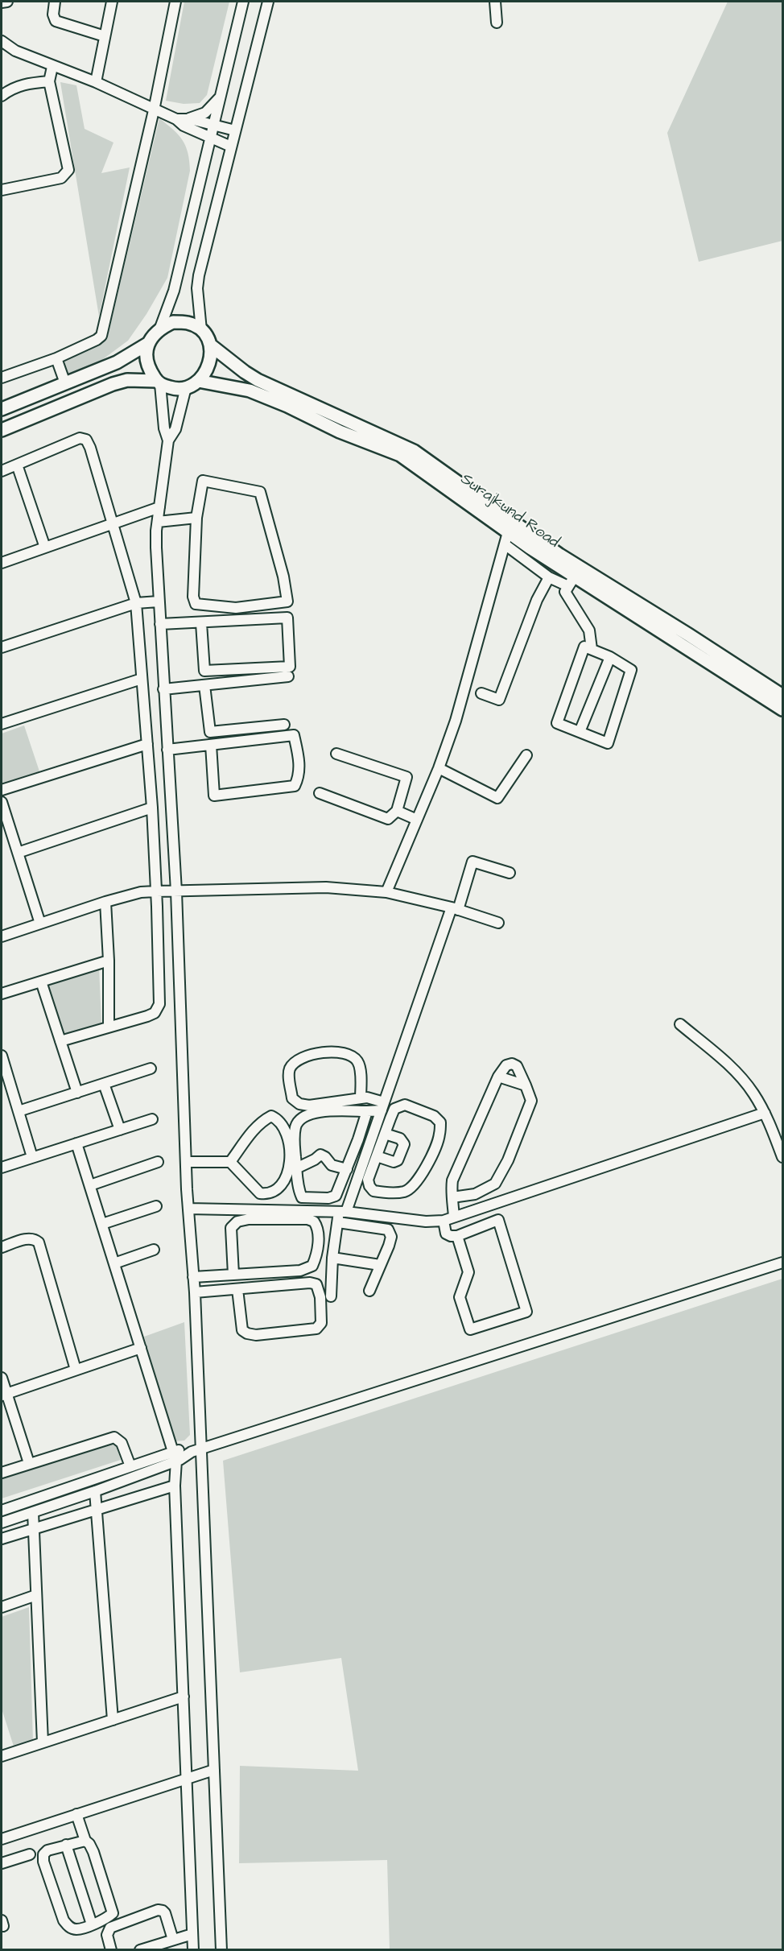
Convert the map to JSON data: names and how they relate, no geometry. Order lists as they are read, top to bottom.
{
  "streets": {
    "main road": ["Surajkund Road"]
  }
}
